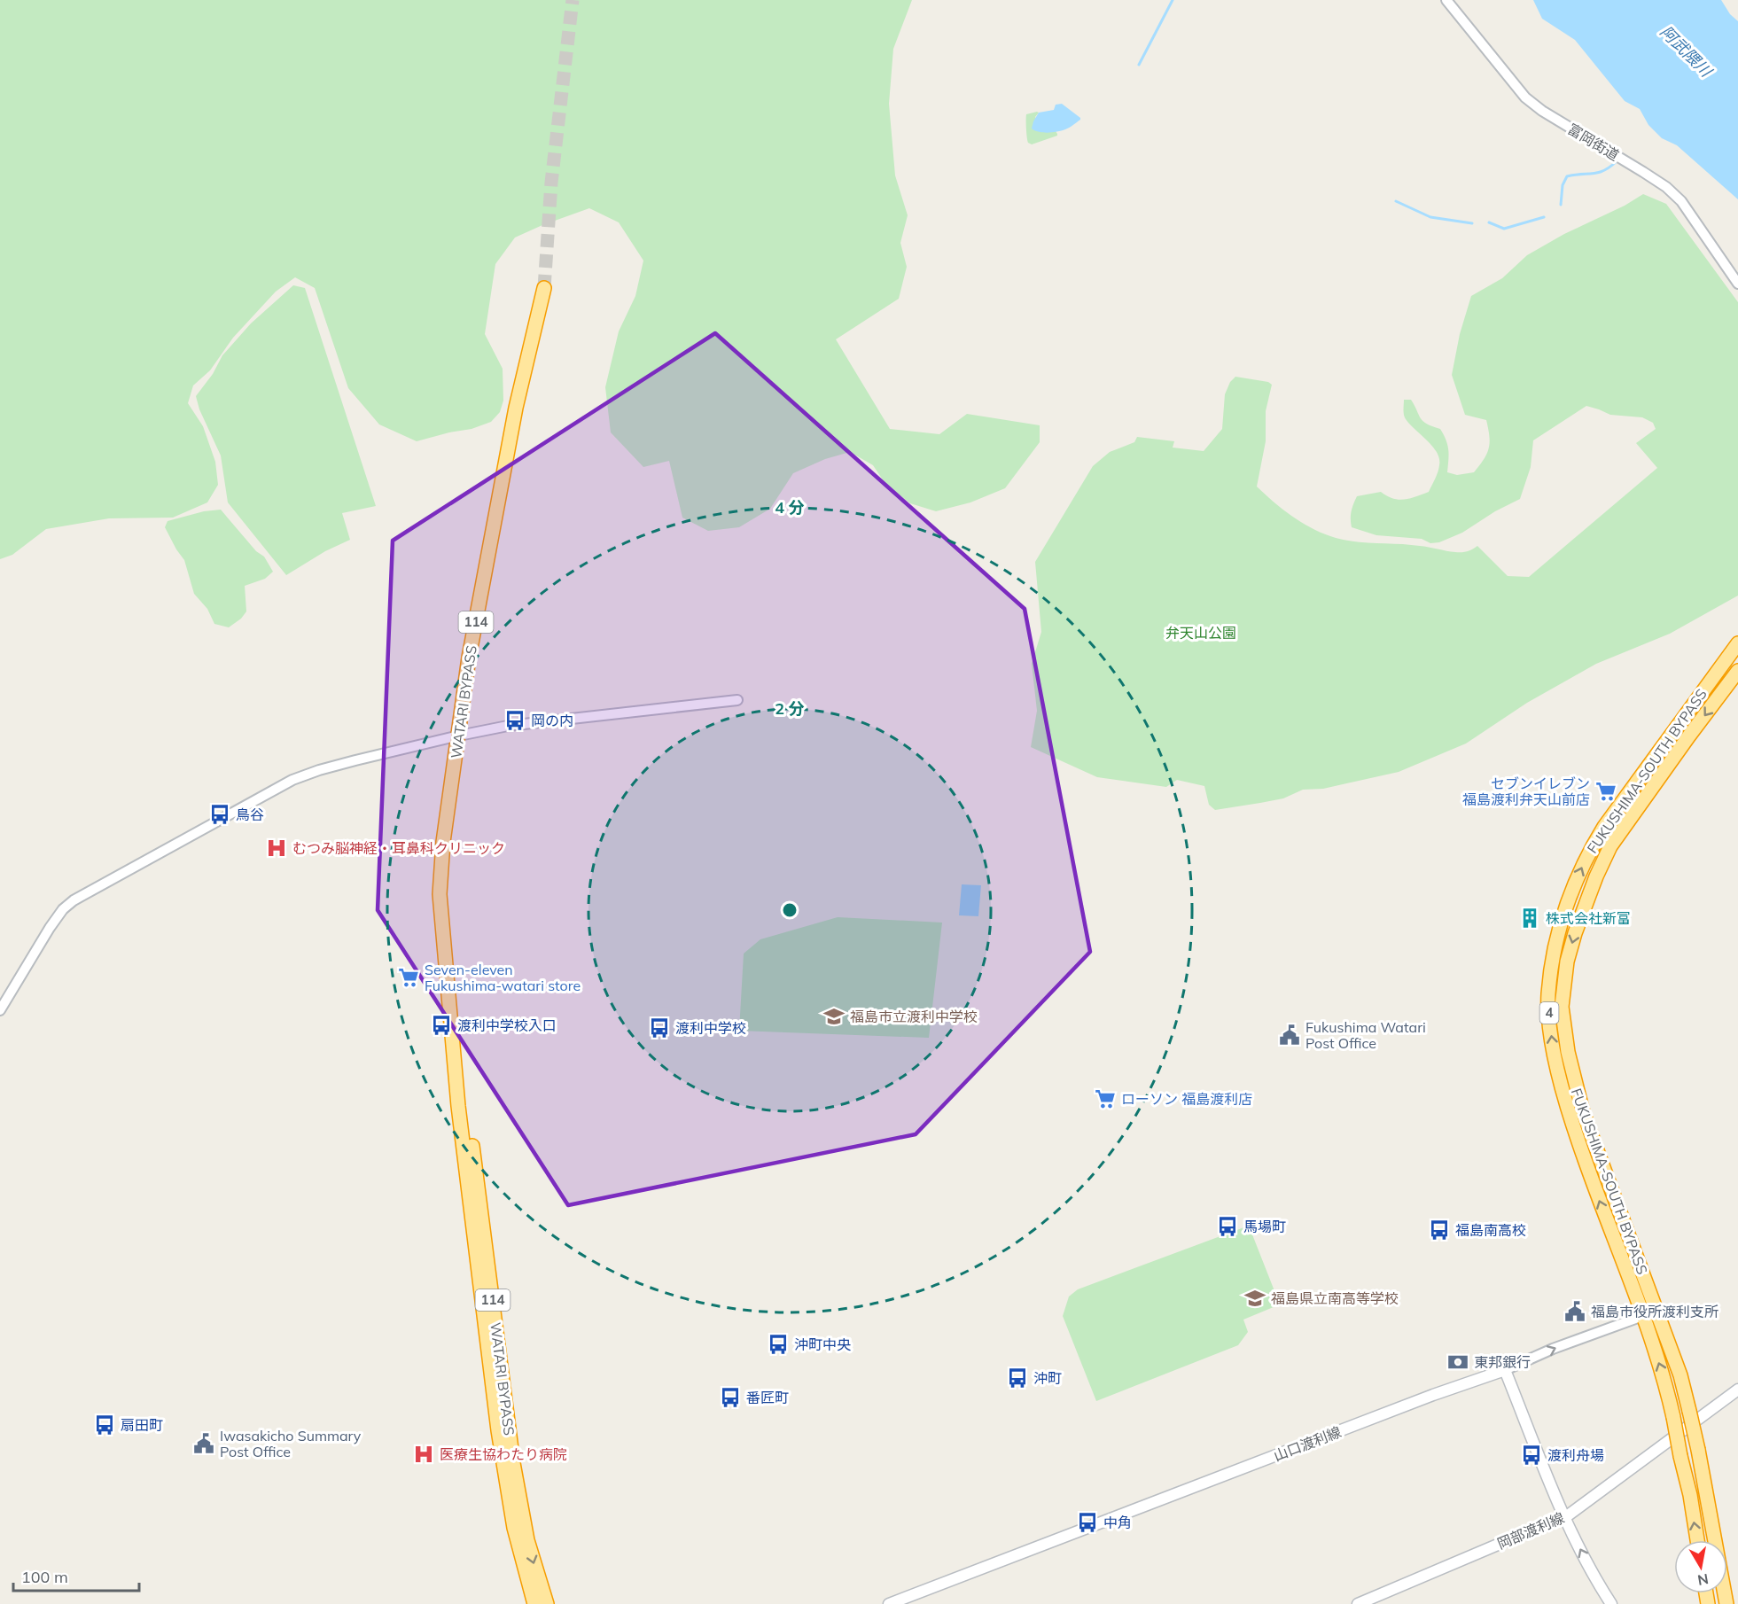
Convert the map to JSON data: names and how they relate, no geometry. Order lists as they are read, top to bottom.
{
  "streets": {
    "highway": [
      "114",
      "WATARI BYPASS",
      "FUKUSHIMA-SOUTH BYPASS",
      "4"
    ],
    "main road": ["山口渡利線", "岡部渡利線"],
    "street": ["富岡街道"]
  },
  "water": ["阿武隈川"],
  "parks": ["弁天山公園"],
  "places": {
    "bus stop": [
      "岡の内",
      "鳥谷",
      "渡利中学校入口",
      "渡利中学校",
      "馬場町",
      "福島南高校",
      "沖町中央",
      "沖町",
      "番匠町",
      "扇田町",
      "渡利舟場",
      "中角"
    ],
    "supermarket": ["セブンイレブン 福島渡利弁天山前店", "Seven-eleven Fukushima-watari store", "ローソン 福島渡利店"],
    "hospital": ["むつみ脳神経・耳鼻科クリニック", "医療生協わたり病院"],
    "building": ["株式会社新富"],
    "school or university": ["福島市立渡利中学校", "福島県立南高等学校"],
    "public building": ["Fukushima Watari Post Office", "福島市役所渡利支所", "Iwasakicho Summary Post Office"],
    "bank": ["東邦銀行"]
  },
  "scale_bar": "100 m",
  "north": "bottom",
  "rings": ["4 分", "2 分"]
}
